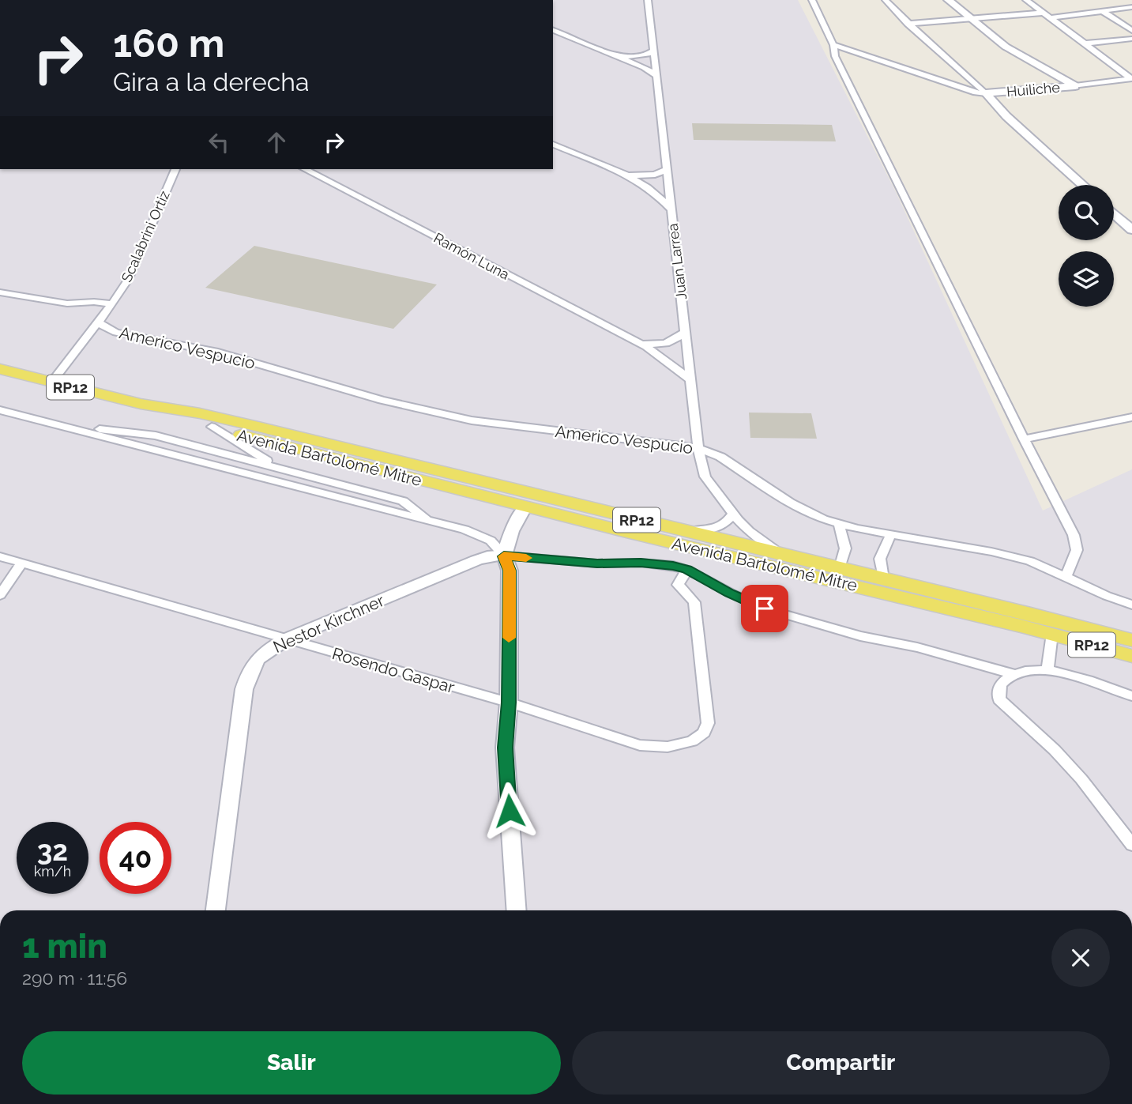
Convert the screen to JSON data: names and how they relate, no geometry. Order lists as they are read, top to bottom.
{
  "streets": {
    "main road": ["RP12", "Avenida Bartolomé Mitre"],
    "street": [
      "Huiliche",
      "Scalabrini Ortiz",
      "Ramón Luna",
      "Juan Larrea",
      "Americo Vespucio",
      "Nestor Kirchner",
      "Rosendo Gaspar"
    ]
  },
  "crossings": [
    ["Scalabrini Ortiz", "Americo Vespucio"],
    ["Scalabrini Ortiz", "Avenida Bartolomé Mitre"],
    ["Ramón Luna", "Juan Larrea"],
    ["Juan Larrea", "Americo Vespucio"],
    ["Juan Larrea", "Avenida Bartolomé Mitre"],
    ["Nestor Kirchner", "Rosendo Gaspar"]
  ],
  "page": {
    "turn": ["160 m", "Gira a la derecha"],
    "speed": "32 km/h",
    "limit": "40",
    "heading": ["1 min", "290 m · 11:56"],
    "buttons": ["Salir", "Compartir"]
  }
}
